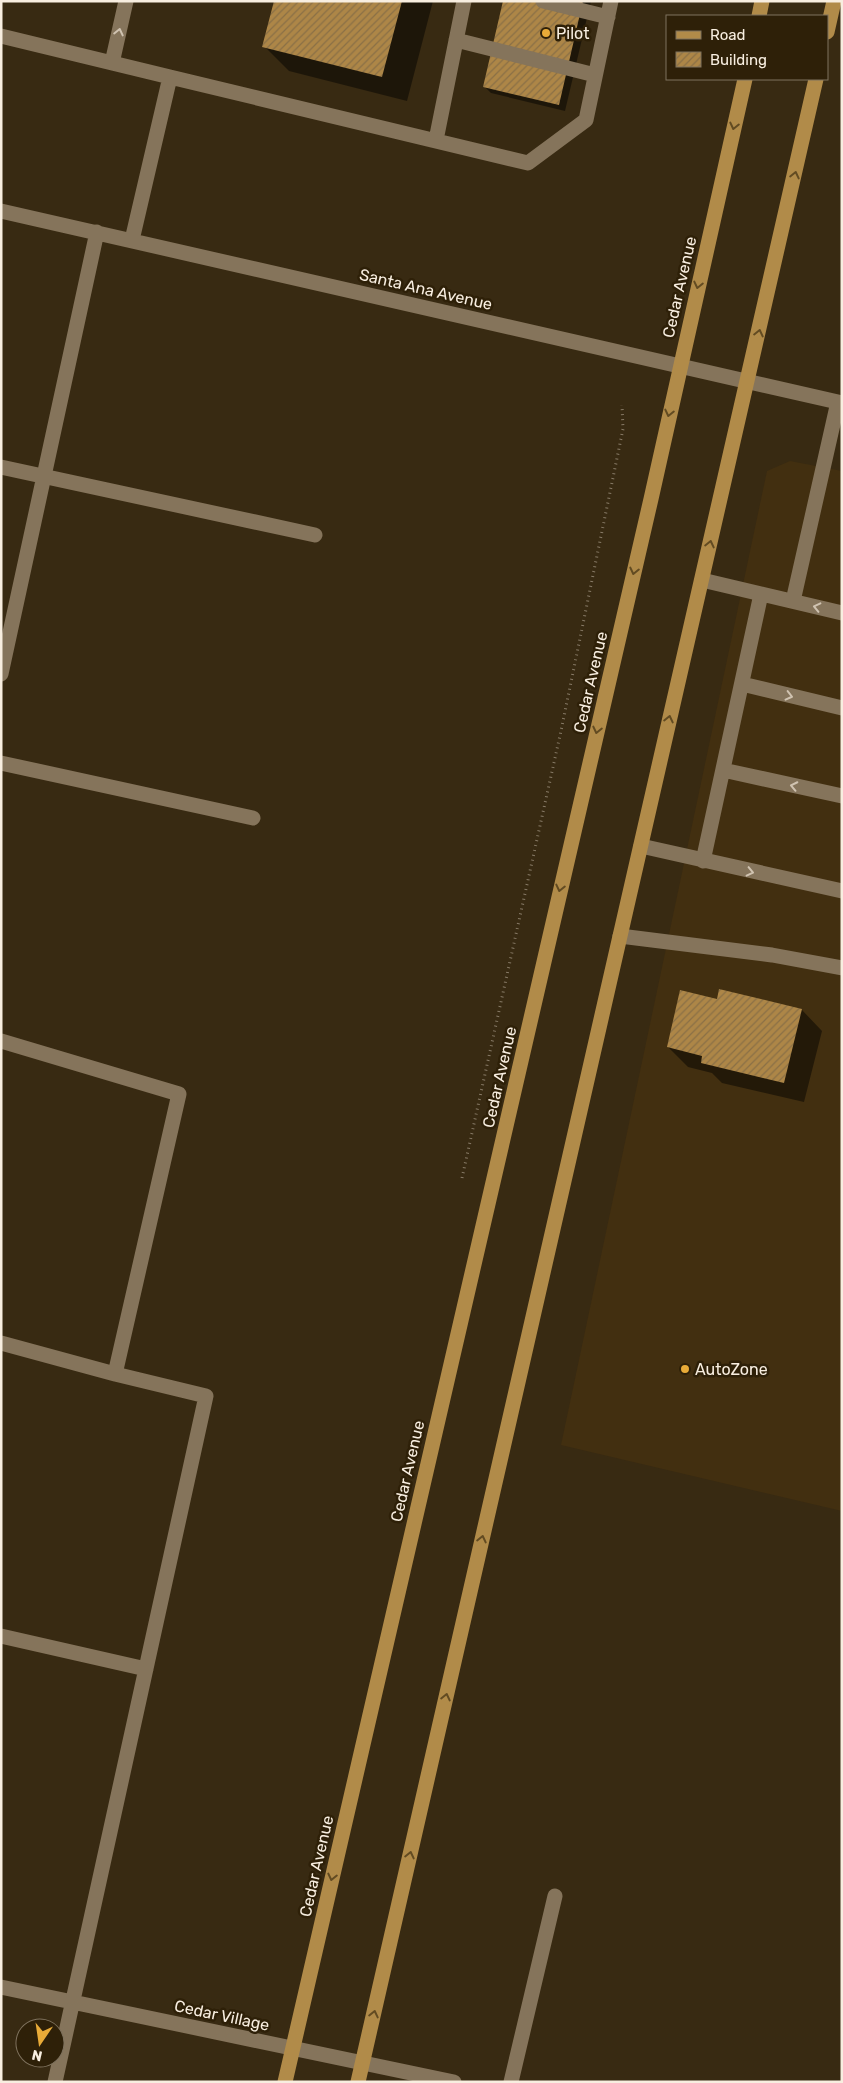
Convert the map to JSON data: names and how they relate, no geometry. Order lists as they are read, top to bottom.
{
  "streets": {
    "main road": ["Cedar Avenue"],
    "street": ["Santa Ana Avenue", "Cedar Village"]
  },
  "crossings": [
    ["Cedar Avenue", "Santa Ana Avenue"],
    ["Cedar Avenue", "Cedar Village"]
  ],
  "places": ["Pilot", "AutoZone"],
  "legend": ["Road", "Building"],
  "north": "bottom"
}
